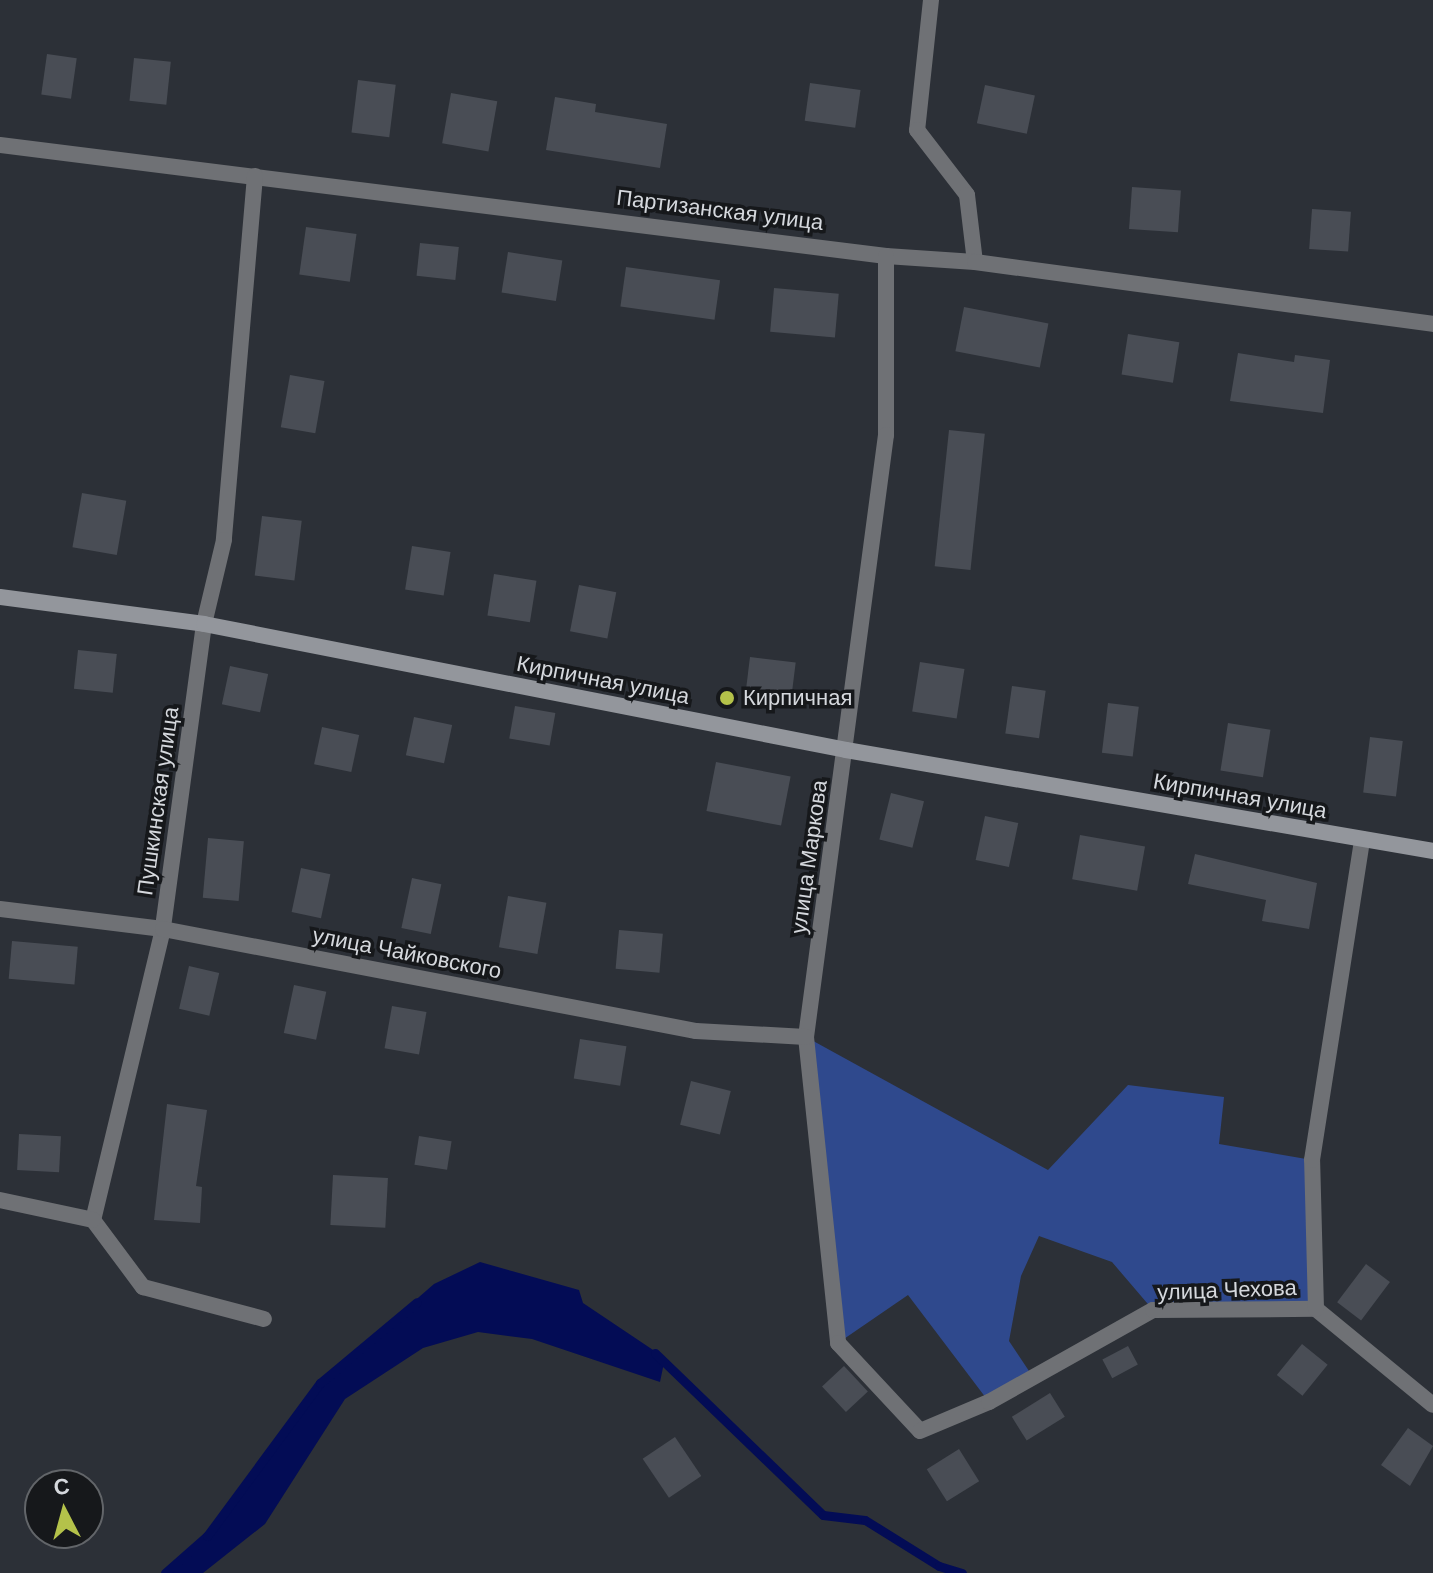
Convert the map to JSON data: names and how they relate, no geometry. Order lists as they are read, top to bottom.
{
  "streets": {
    "street": [
      "Партизанская улица",
      "Кирпичная улица",
      "Пушкинская улица",
      "улица Маркова",
      "улица Чайковского",
      "улица Чехова"
    ]
  },
  "crossings": [
    ["Партизанская улица", "Пушкинская улица"],
    ["Партизанская улица", "улица Маркова"],
    ["Кирпичная улица", "Пушкинская улица"],
    ["Кирпичная улица", "улица Маркова"],
    ["Пушкинская улица", "улица Чайковского"],
    ["улица Маркова", "улица Чайковского"],
    ["улица Маркова", "улица Чехова"]
  ],
  "places": ["Кирпичная"],
  "north": "top"
}
